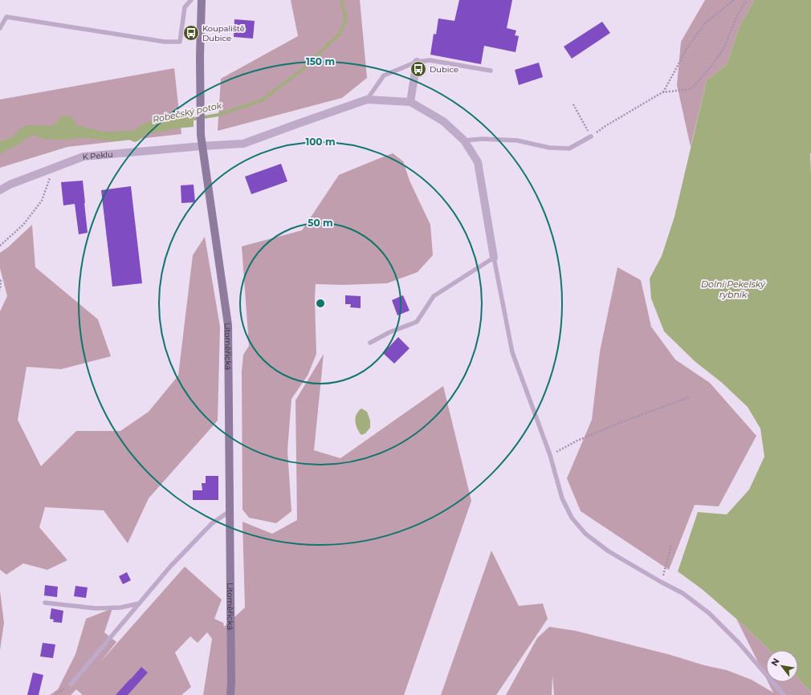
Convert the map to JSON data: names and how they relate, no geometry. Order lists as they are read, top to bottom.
{
  "streets": {
    "street": ["K Peklu", "Litoměřická"]
  },
  "crossings": [
    ["K Peklu", "Litoměřická"]
  ],
  "water": ["Robečský potok", "Dolní Pekelský rybník"],
  "places": {
    "bus stop": ["Koupaliště Dubice", "Dubice"]
  },
  "north": "top left",
  "rings": ["150 m", "100 m", "50 m"]
}
